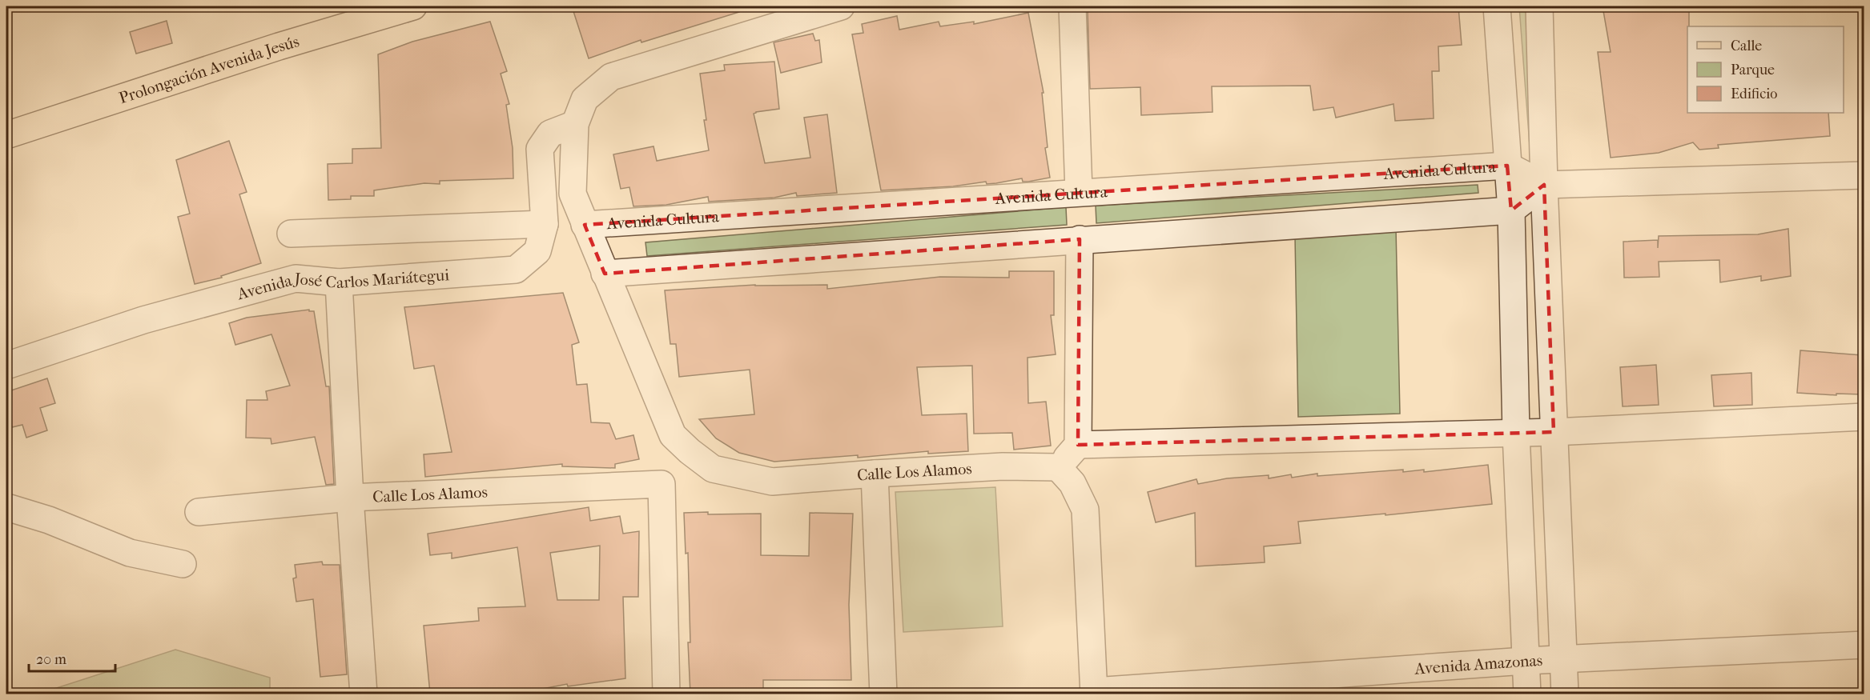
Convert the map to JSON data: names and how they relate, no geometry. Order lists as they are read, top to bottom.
{
  "streets": {
    "main road": ["Prolongación Avenida Jesús"],
    "street": [
      "Avenida Cultura",
      "Avenida José Carlos Mariátegui",
      "Calle Los Alamos",
      "Avenida Amazonas"
    ]
  },
  "crossings": [
    ["Avenida Cultura", "Calle Los Alamos"],
    ["Avenida José Carlos Mariátegui", "Calle Los Alamos"]
  ],
  "legend": ["Calle", "Parque", "Edificio"],
  "scale_bar": "20 m"
}
